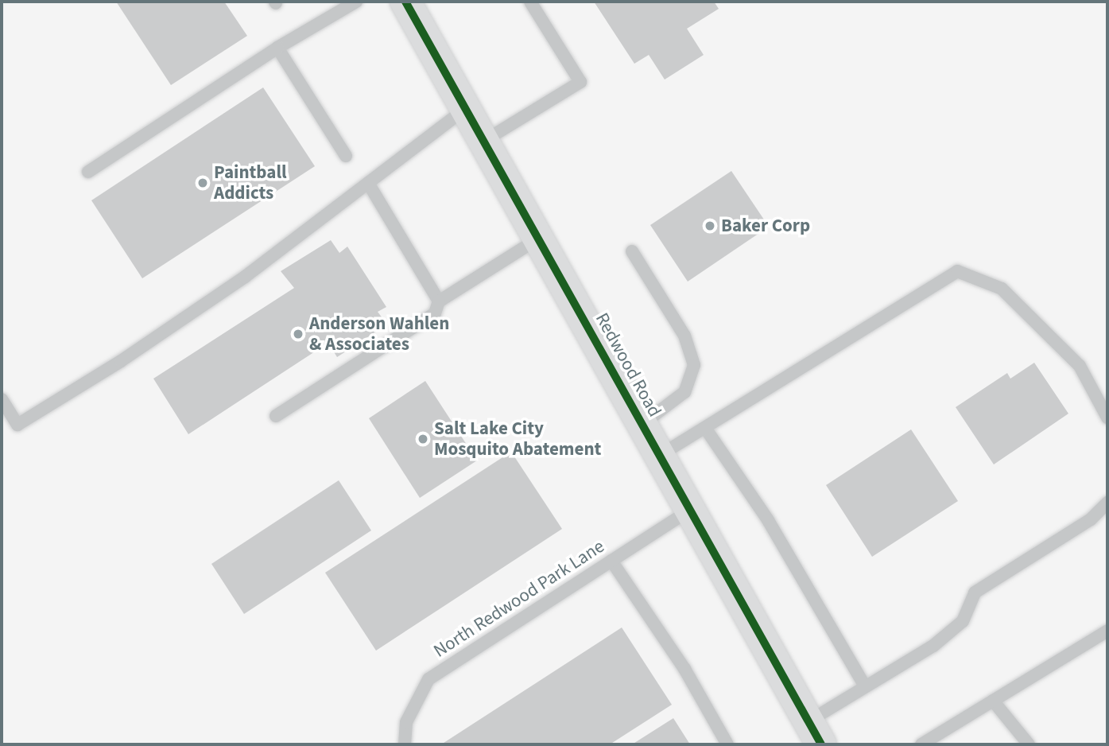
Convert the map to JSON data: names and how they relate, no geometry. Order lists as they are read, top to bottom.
{
  "streets": {
    "main road": ["Redwood Road"],
    "lane": ["North Redwood Park Lane"]
  },
  "crossings": [
    ["Redwood Road", "North Redwood Park Lane"]
  ],
  "places": [
    "Paintball Addicts",
    "Baker Corp",
    "Anderson Wahlen & Associates",
    "Salt Lake City Mosquito Abatement"
  ]
}
